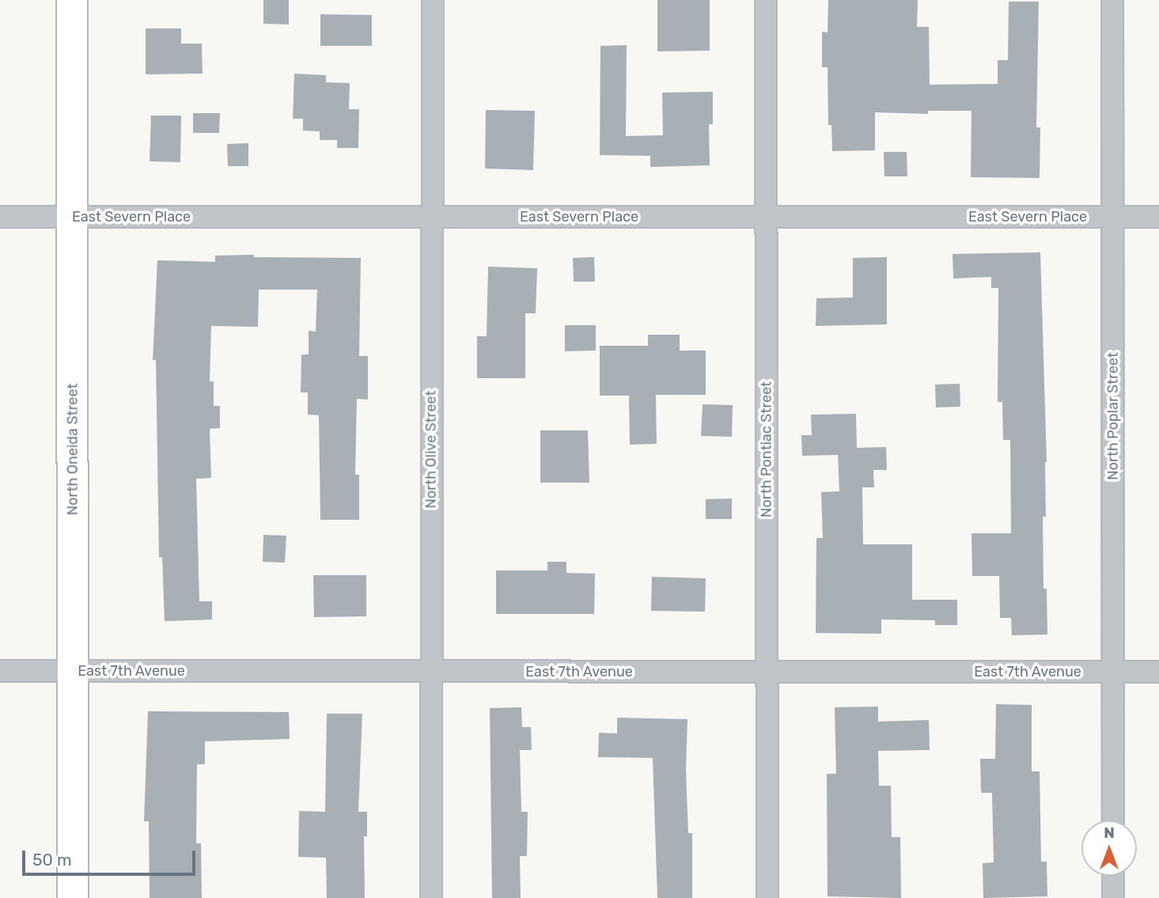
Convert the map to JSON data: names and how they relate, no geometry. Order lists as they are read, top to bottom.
{
  "streets": {
    "street": [
      "East Severn Place",
      "North Poplar Street",
      "North Oneida Street",
      "North Olive Street",
      "North Pontiac Street",
      "East 7th Avenue"
    ]
  },
  "crossings": [
    ["East Severn Place", "North Poplar Street"],
    ["East Severn Place", "North Oneida Street"],
    ["East Severn Place", "North Olive Street"],
    ["East Severn Place", "North Pontiac Street"],
    ["North Poplar Street", "East 7th Avenue"],
    ["North Oneida Street", "East 7th Avenue"],
    ["North Olive Street", "East 7th Avenue"],
    ["North Pontiac Street", "East 7th Avenue"]
  ],
  "scale_bar": "50 m",
  "north": "top"
}
